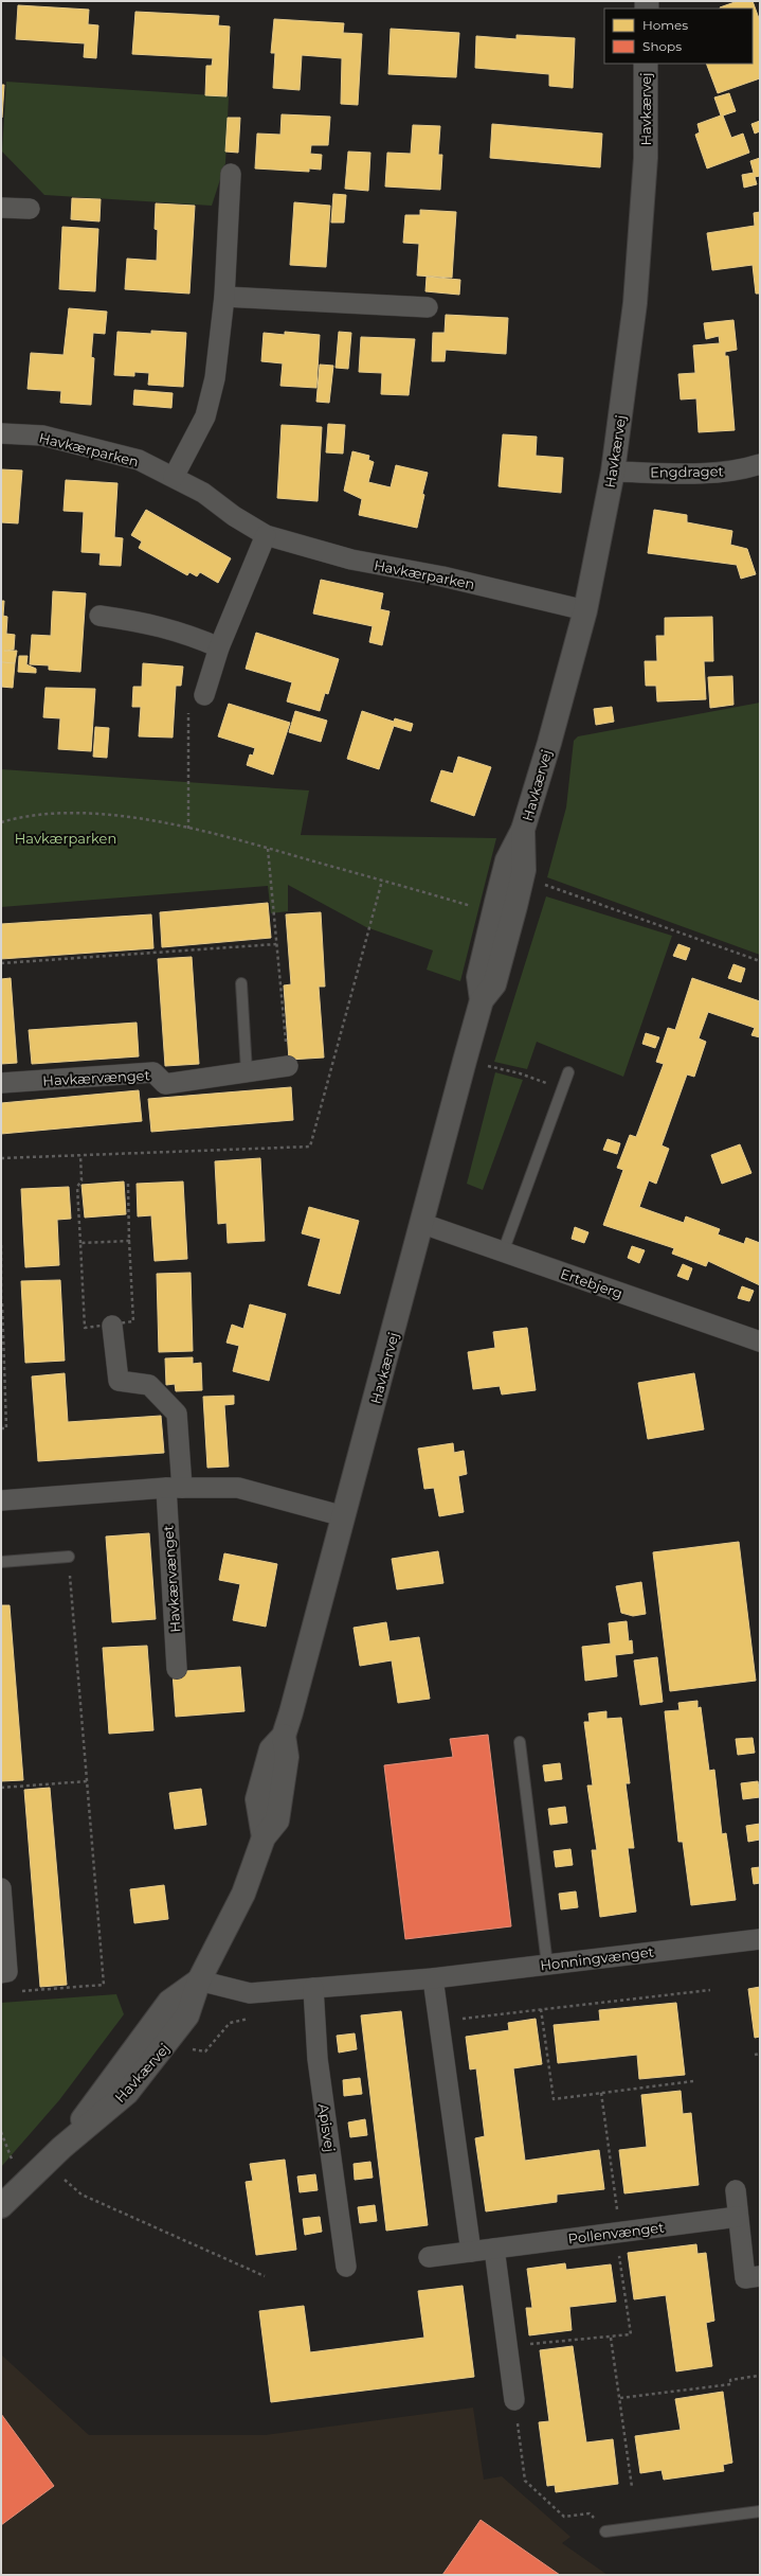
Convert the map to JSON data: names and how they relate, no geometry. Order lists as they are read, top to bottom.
{
  "streets": {
    "street": [
      "Havkærvej",
      "Havkærparken",
      "Engdraget",
      "Havkærvænget",
      "Ertebjerg",
      "Honningvænget",
      "Apisvej",
      "Pollenvænget"
    ]
  },
  "crossings": [
    ["Havkærvej", "Havkærparken"],
    ["Havkærvej", "Engdraget"],
    ["Havkærvej", "Ertebjerg"],
    ["Havkærvej", "Honningvænget"],
    ["Honningvænget", "Apisvej"]
  ],
  "parks": ["Havkærparken"],
  "legend": ["Homes", "Shops"]
}
